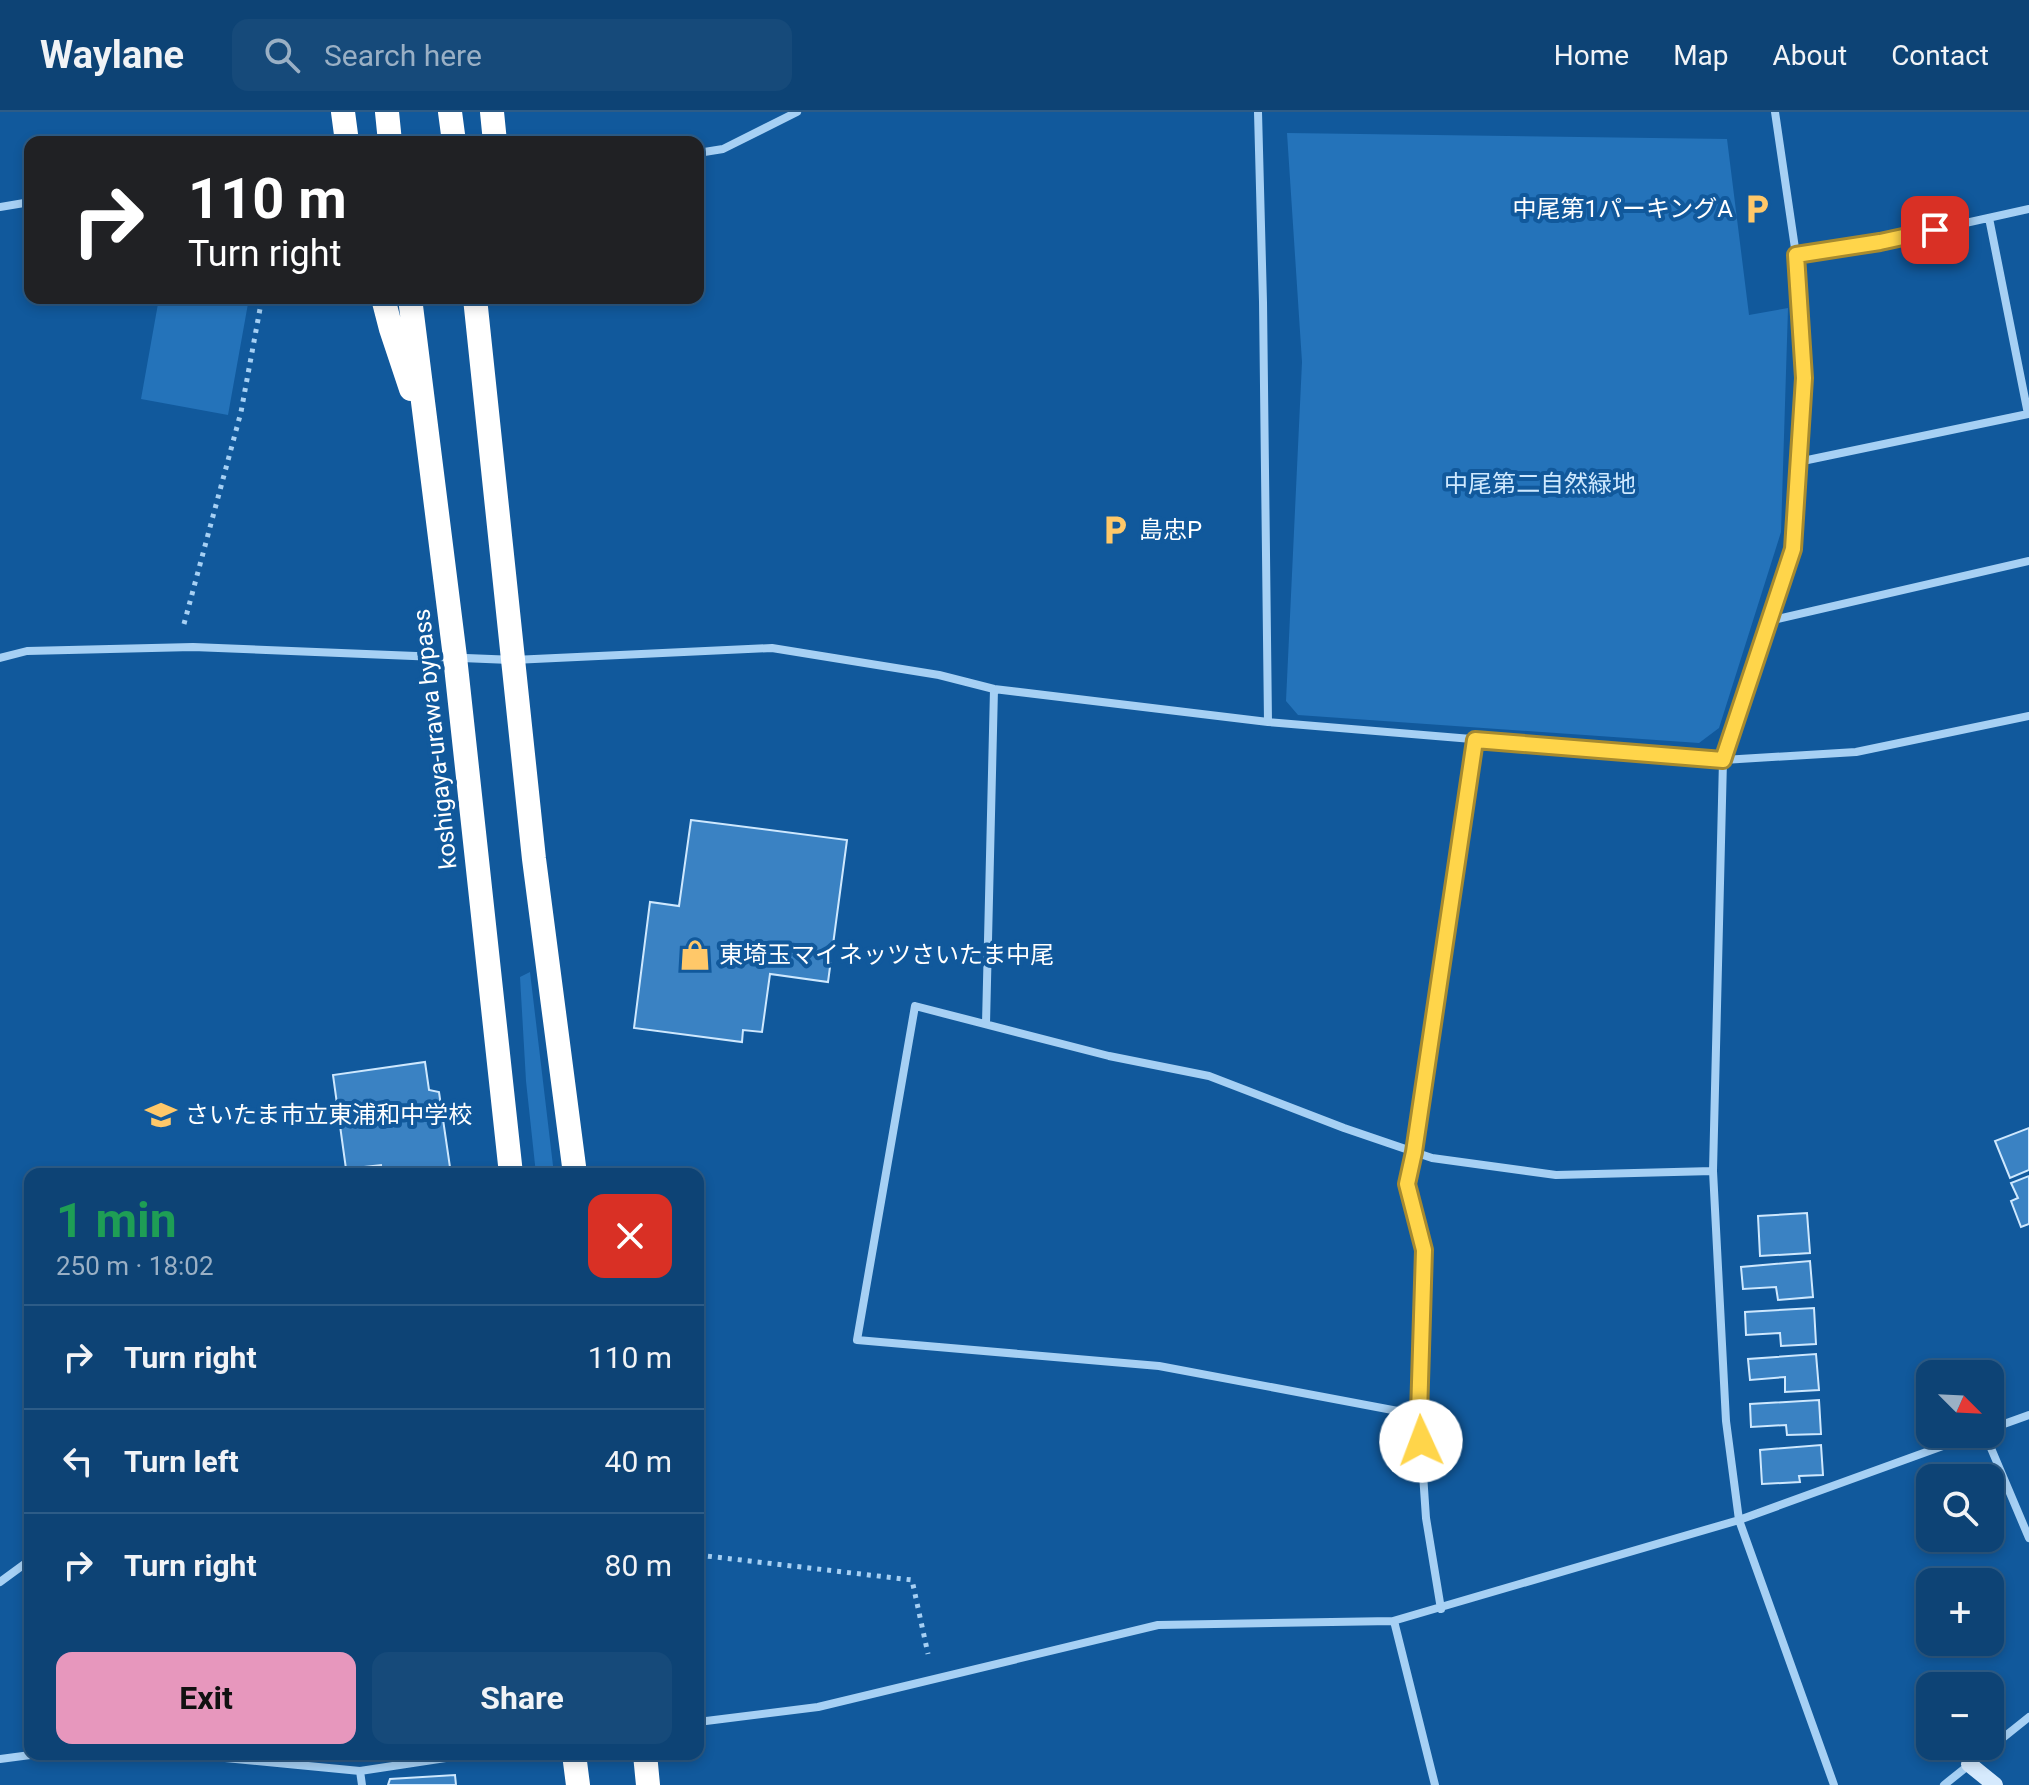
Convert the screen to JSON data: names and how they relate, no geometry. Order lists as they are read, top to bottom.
{
  "streets": {
    "highway": ["koshigaya-urawa bypass"]
  },
  "parks": ["中尾第二自然緑地"],
  "places": {
    "parking": ["中尾第1パーキングA", "島忠P"],
    "shop": ["東埼玉マイネッツさいたま中尾"],
    "school or university": ["さいたま市立東浦和中学校"]
  },
  "north": "bottom right",
  "page": {
    "header": "Waylane",
    "search": "Search here",
    "nav": [
      "Home",
      "Map",
      "About",
      "Contact"
    ],
    "turn": ["110 m", "Turn right"],
    "heading": ["1 min", "250 m · 18:02"],
    "list": [
      {
        "name": "Turn right",
        "value": "110 m"
      },
      {
        "name": "Turn left",
        "value": "40 m"
      },
      {
        "name": "Turn right",
        "value": "80 m"
      }
    ],
    "map_buttons": ["+", "−"],
    "buttons": ["Exit", "Share"]
  }
}
